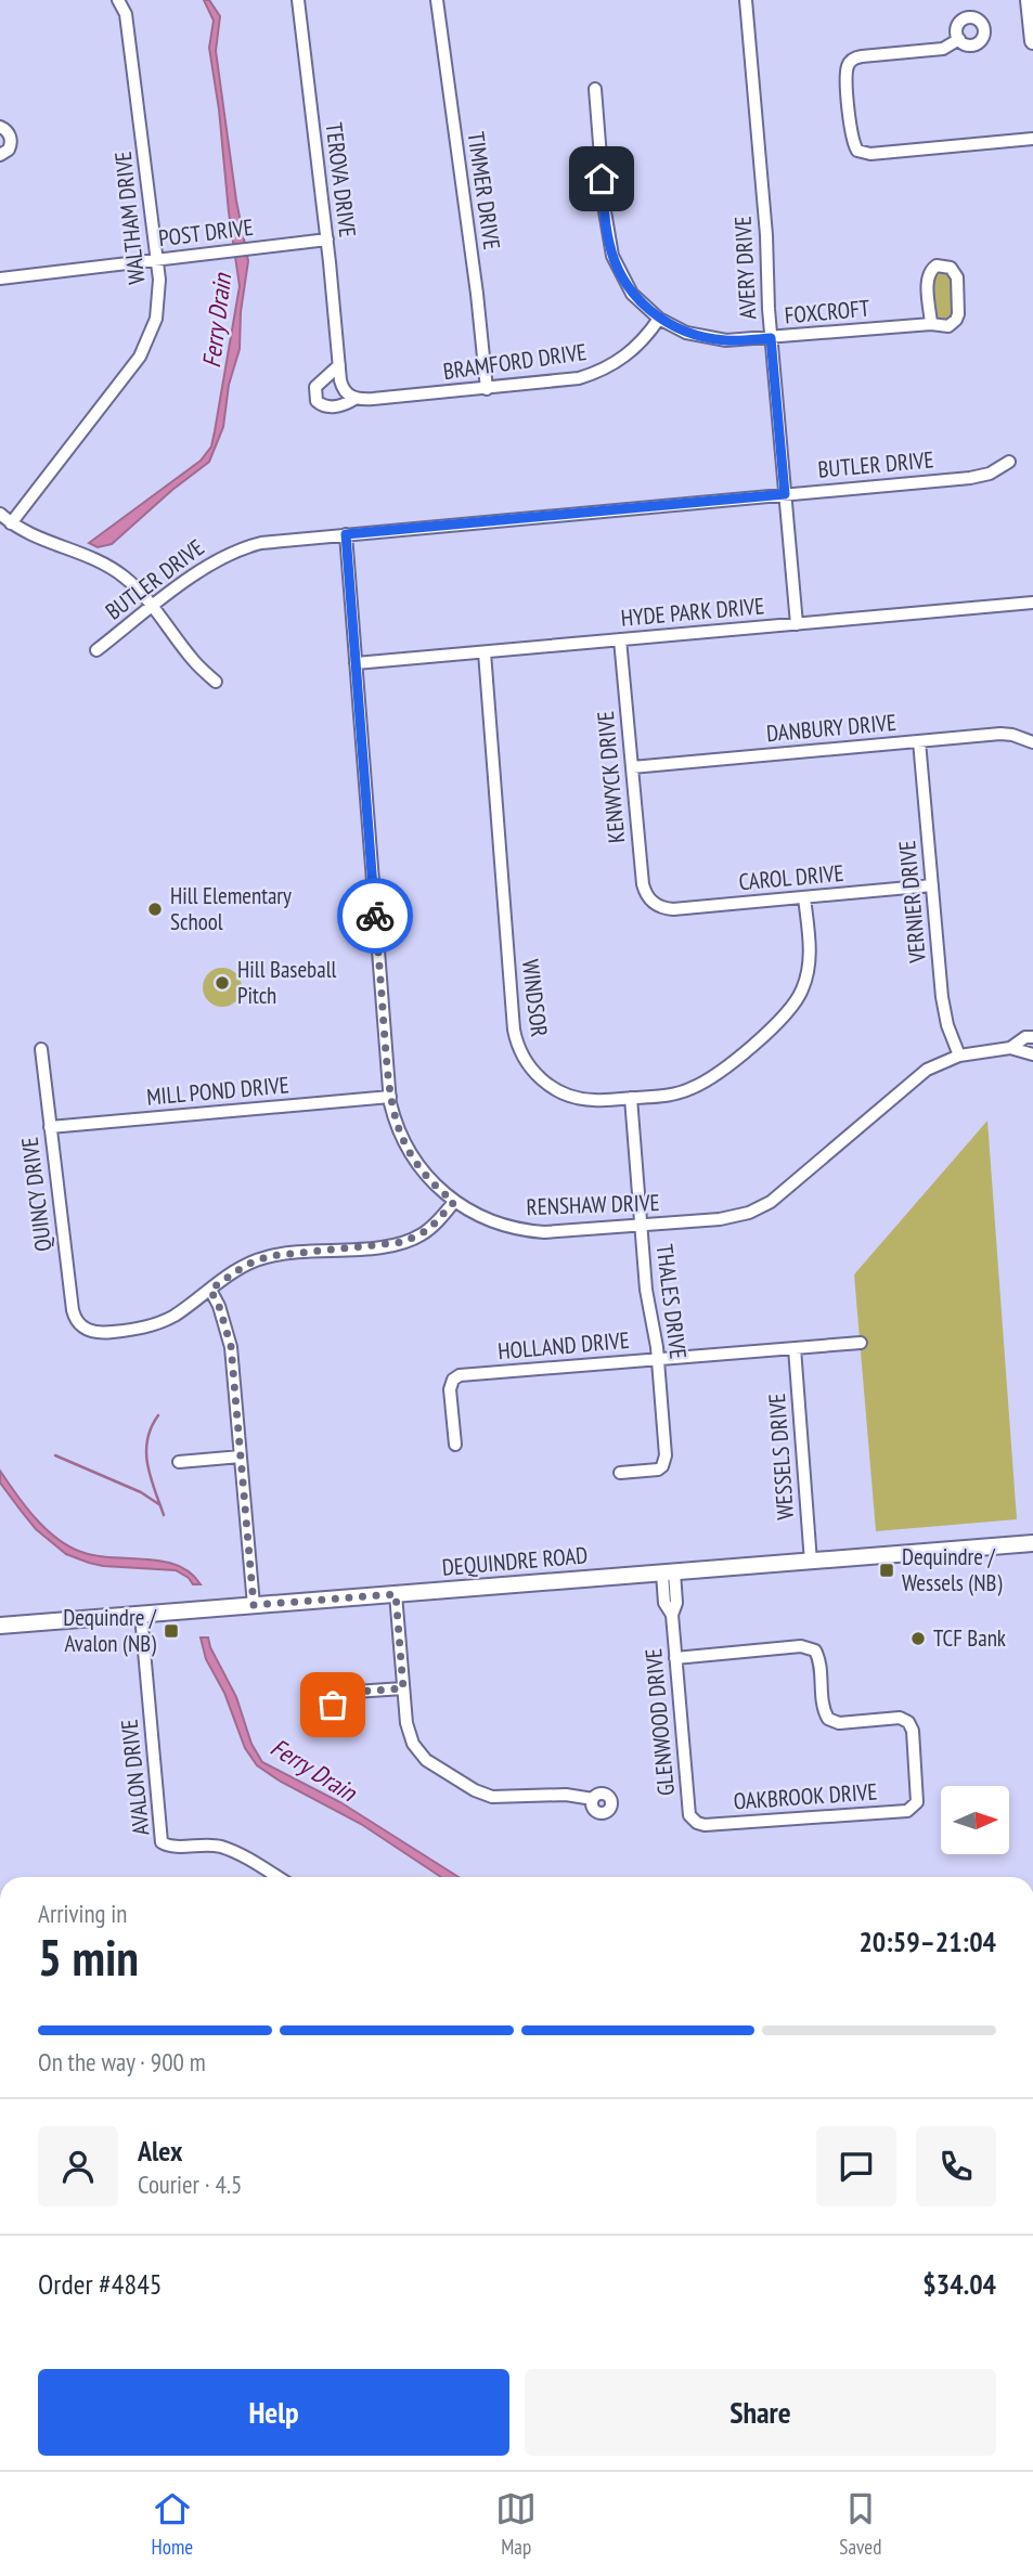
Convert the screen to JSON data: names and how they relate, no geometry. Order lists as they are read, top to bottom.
{
  "streets": {
    "main road": ["DEQUINDRE ROAD"],
    "street": [
      "TEROVA DRIVE",
      "TIMMER DRIVE",
      "WALTHAM DRIVE",
      "POST DRIVE",
      "AVERY DRIVE",
      "FOXCROFT",
      "BRAMFORD DRIVE",
      "BUTLER DRIVE",
      "HYDE PARK DRIVE",
      "DANBURY DRIVE",
      "KENWYCK DRIVE",
      "CAROL DRIVE",
      "VERNIER DRIVE",
      "WINDSOR",
      "MILL POND DRIVE",
      "QUINCY DRIVE",
      "RENSHAW DRIVE",
      "THALES DRIVE",
      "HOLLAND DRIVE",
      "WESSELS DRIVE",
      "GLENWOOD DRIVE",
      "AVALON DRIVE",
      "OAKBROOK DRIVE"
    ]
  },
  "crossings": [
    ["TEROVA DRIVE", "POST DRIVE"],
    ["TEROVA DRIVE", "BRAMFORD DRIVE"],
    ["TIMMER DRIVE", "BRAMFORD DRIVE"],
    ["WALTHAM DRIVE", "POST DRIVE"],
    ["AVERY DRIVE", "FOXCROFT"],
    ["AVERY DRIVE", "BUTLER DRIVE"],
    ["AVERY DRIVE", "HYDE PARK DRIVE"],
    ["FOXCROFT", "BRAMFORD DRIVE"],
    ["BUTLER DRIVE", "RENSHAW DRIVE"],
    ["HYDE PARK DRIVE", "KENWYCK DRIVE"],
    ["HYDE PARK DRIVE", "WINDSOR"],
    ["HYDE PARK DRIVE", "RENSHAW DRIVE"],
    ["DANBURY DRIVE", "KENWYCK DRIVE"],
    ["DANBURY DRIVE", "VERNIER DRIVE"],
    ["KENWYCK DRIVE", "CAROL DRIVE"],
    ["CAROL DRIVE", "VERNIER DRIVE"],
    ["CAROL DRIVE", "WINDSOR"],
    ["VERNIER DRIVE", "RENSHAW DRIVE"],
    ["WINDSOR", "THALES DRIVE"],
    ["MILL POND DRIVE", "QUINCY DRIVE"],
    ["MILL POND DRIVE", "RENSHAW DRIVE"],
    ["RENSHAW DRIVE", "THALES DRIVE"],
    ["THALES DRIVE", "HOLLAND DRIVE"],
    ["HOLLAND DRIVE", "WESSELS DRIVE"],
    ["WESSELS DRIVE", "DEQUINDRE ROAD"],
    ["DEQUINDRE ROAD", "GLENWOOD DRIVE"],
    ["DEQUINDRE ROAD", "AVALON DRIVE"],
    ["GLENWOOD DRIVE", "OAKBROOK DRIVE"]
  ],
  "water": ["Ferry Drain"],
  "places": {
    "other": ["Hill Elementary School", "Hill Baseball Pitch", "TCF Bank"],
    "transit": ["Dequindre / Wessels (NB)", "Dequindre / Avalon (NB)"]
  },
  "north": "right",
  "page": {
    "heading": ["5 min", "Arriving in", "20:59–21:04"],
    "panel": [
      "Alex",
      "Courier · 4.5",
      "Order #4845",
      "$34.04"
    ],
    "bar": "On the way · 900 m",
    "buttons": ["Help", "Share"],
    "tabs": ["Home", "Map", "Saved"]
  }
}
